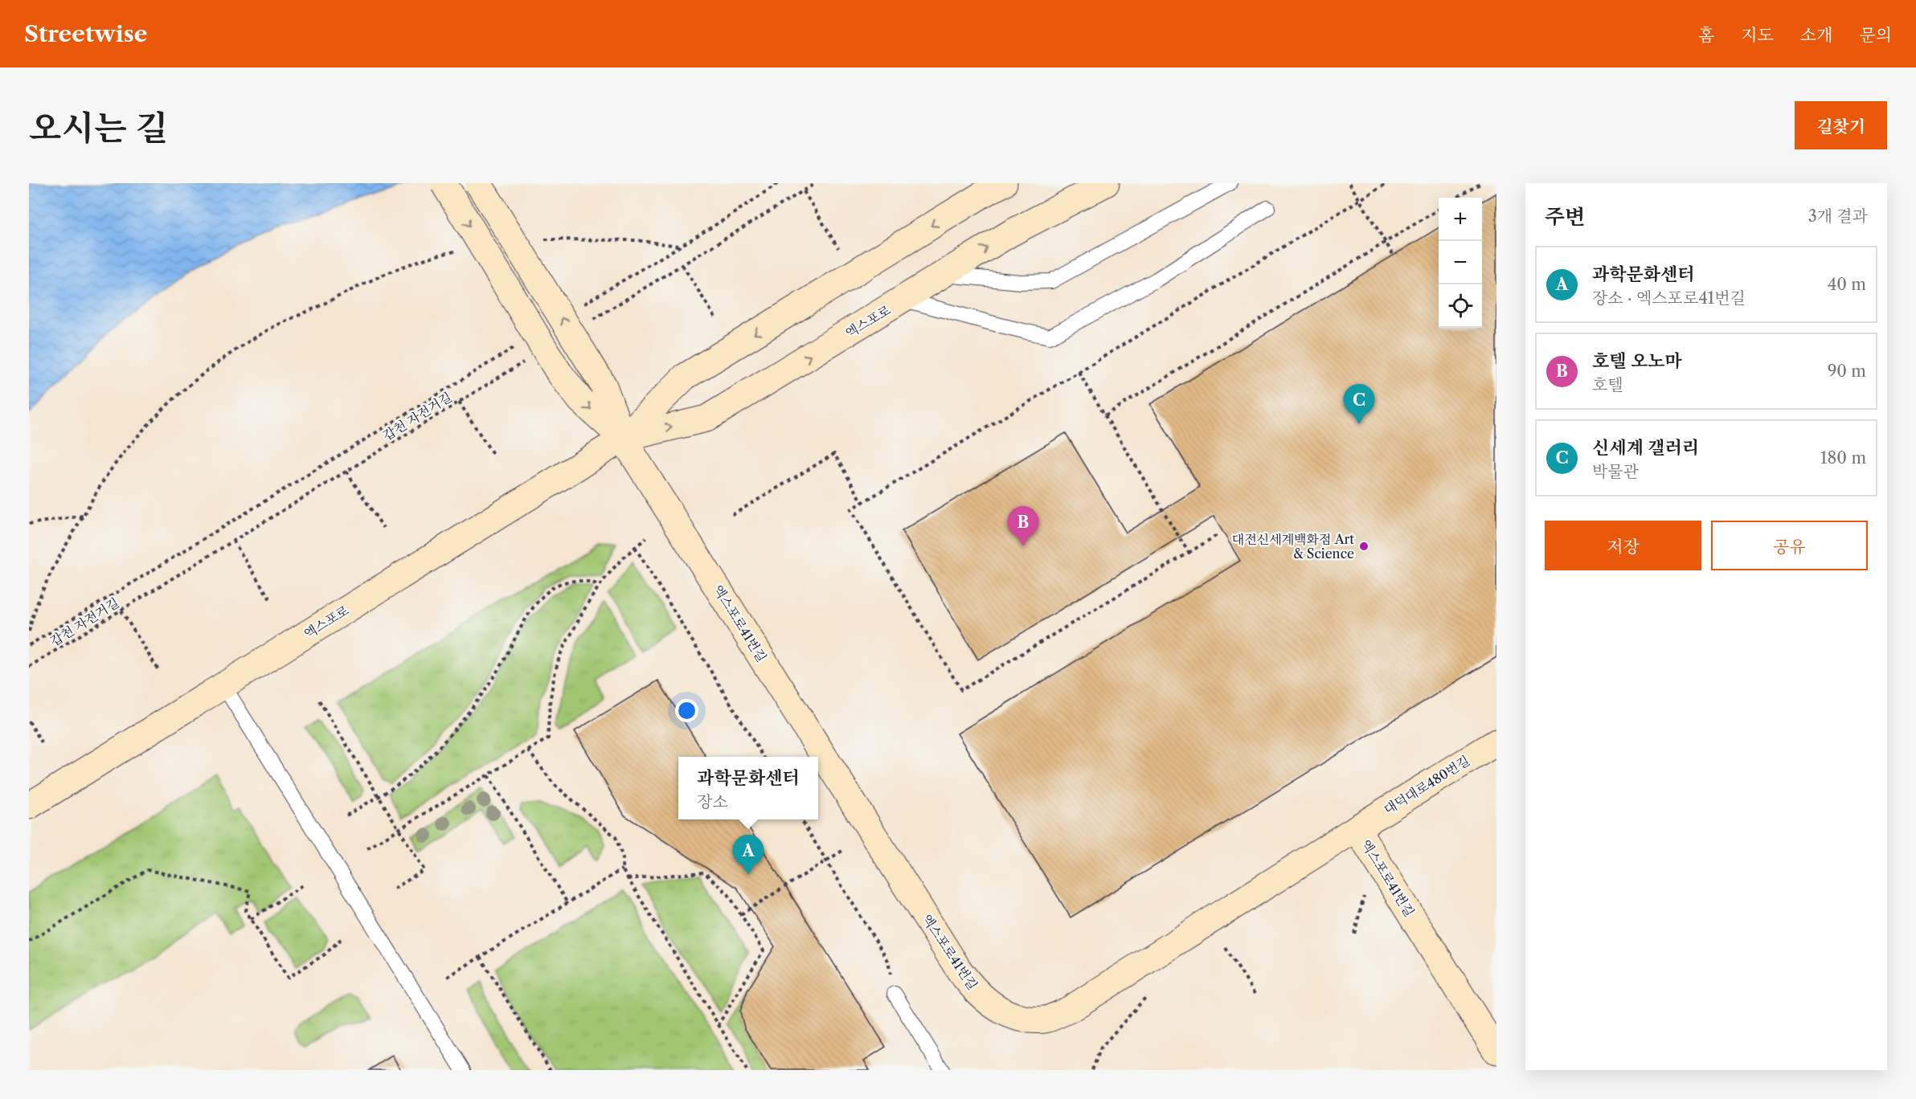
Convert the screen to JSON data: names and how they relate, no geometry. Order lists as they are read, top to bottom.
{
  "streets": {
    "street": ["엑스포로", "엑스포로41번길", "대덕대로480번길"],
    "path": ["갑천 자전거길"]
  },
  "crossings": [
    ["엑스포로", "엑스포로41번길"],
    ["엑스포로41번길", "대덕대로480번길"]
  ],
  "places": ["대전신세계백화점 Art & Science"],
  "page": {
    "header": "Streetwise",
    "nav": [
      "홈",
      "지도",
      "소개",
      "문의"
    ],
    "title": "오시는 길",
    "buttons": [
      "길찾기",
      ["저장", "공유"]
    ],
    "heading": ["주변", "3개 결과"],
    "map_buttons": ["+", "−"],
    "list": [
      {
        "mark": "A",
        "name": "과학문화센터",
        "note": "장소 · 엑스포로41번길",
        "value": "40 m"
      },
      {
        "mark": "B",
        "name": "호텔 오노마",
        "note": "호텔",
        "value": "90 m"
      },
      {
        "mark": "C",
        "name": "신세계 갤러리",
        "note": "박물관",
        "value": "180 m"
      }
    ],
    "pins": ["C", "B", "A"],
    "popup": ["과학문화센터", "장소"]
  }
}
